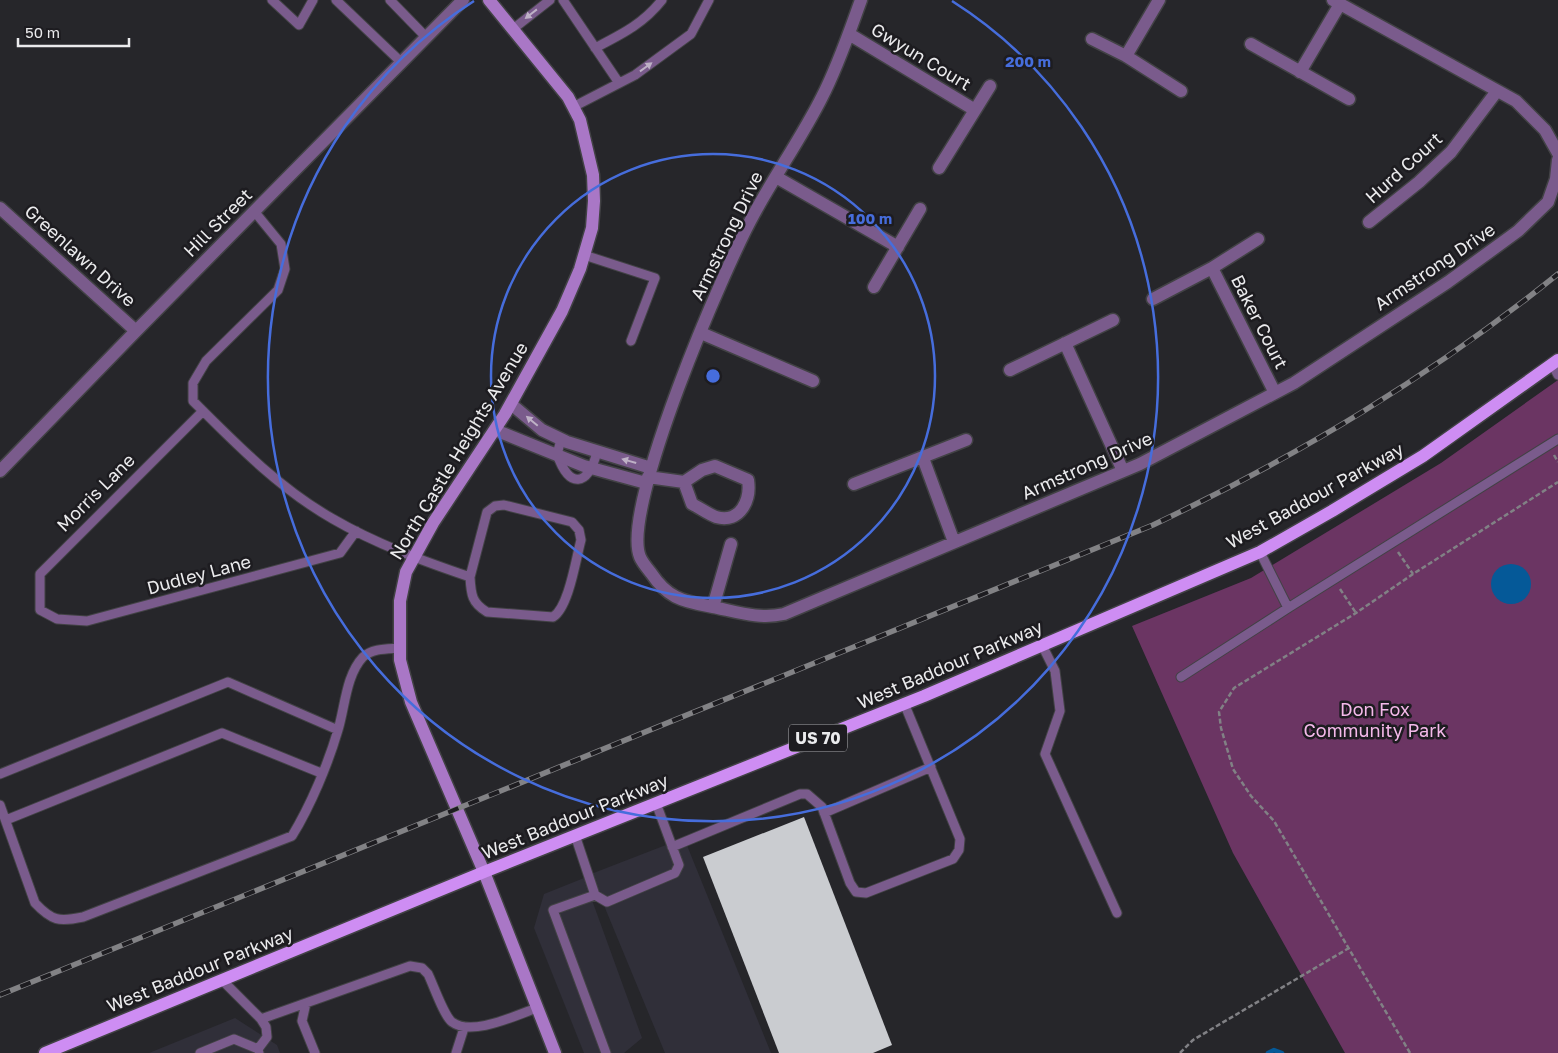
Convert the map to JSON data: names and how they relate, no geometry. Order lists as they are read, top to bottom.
{
  "streets": {
    "main road": ["West Baddour Parkway", "US 70"],
    "street": [
      "Gwyun Court",
      "Hurd Court",
      "Hill Street",
      "Armstrong Drive",
      "Greenlawn Drive",
      "Baker Court",
      "North Castle Heights Avenue"
    ],
    "lane": ["Morris Lane", "Dudley Lane"]
  },
  "crossings": [
    ["Gwyun Court", "Armstrong Drive"],
    ["Hill Street", "Greenlawn Drive"],
    ["Armstrong Drive", "Baker Court"],
    ["North Castle Heights Avenue", "West Baddour Parkway"],
    ["Morris Lane", "Dudley Lane"]
  ],
  "parks": ["Don Fox Community Park"],
  "scale_bar": "50 m",
  "rings": ["200 m", "100 m"]
}
